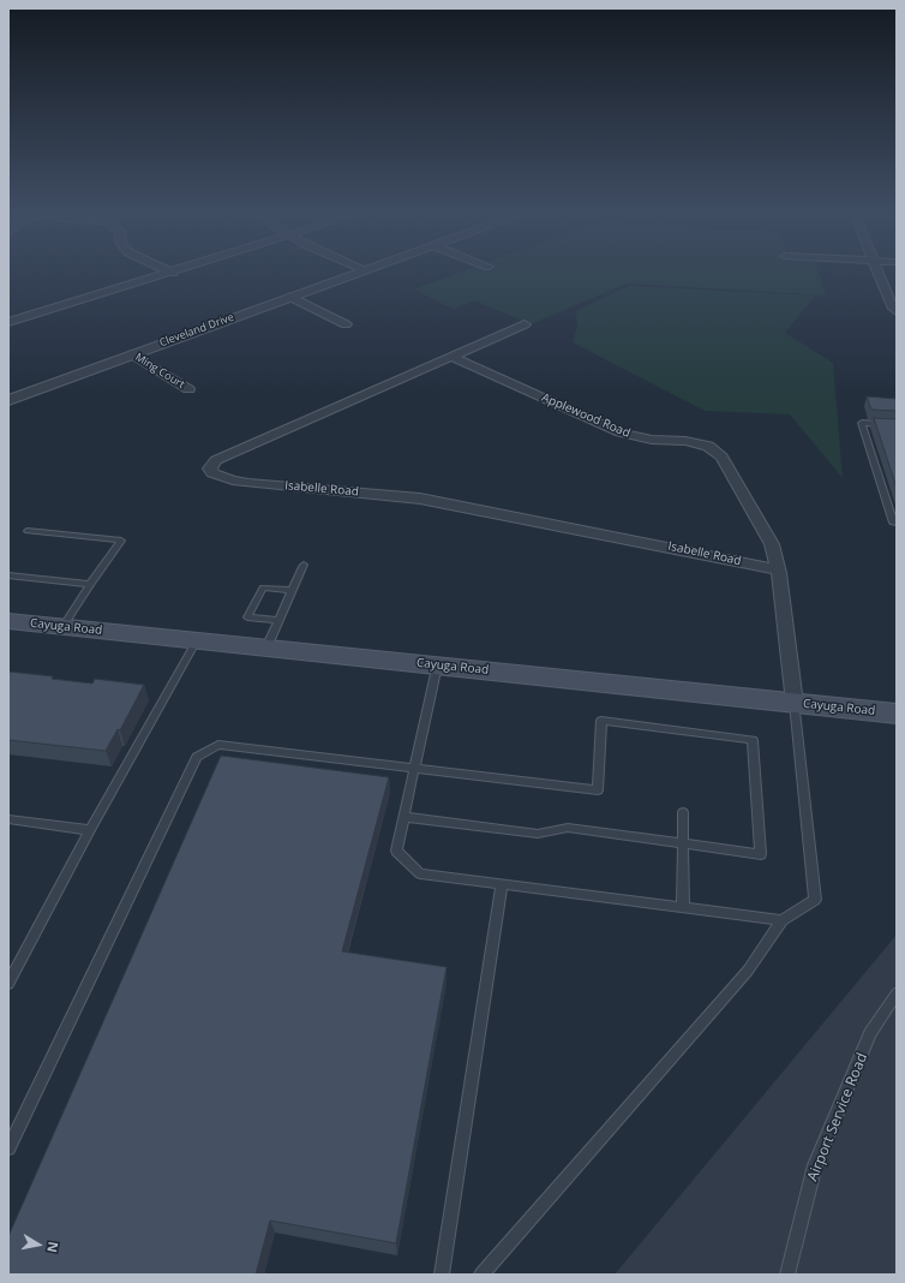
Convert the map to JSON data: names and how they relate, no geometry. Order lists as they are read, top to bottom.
{
  "streets": {
    "main road": ["Cayuga Road"],
    "street": [
      "Cleveland Drive",
      "Ming Court",
      "Applewood Road",
      "Isabelle Road"
    ],
    "lane": ["Airport Service Road"]
  },
  "crossings": [
    ["Cleveland Drive", "Ming Court"],
    ["Applewood Road", "Isabelle Road"],
    ["Applewood Road", "Cayuga Road"]
  ],
  "north": "right"
}
